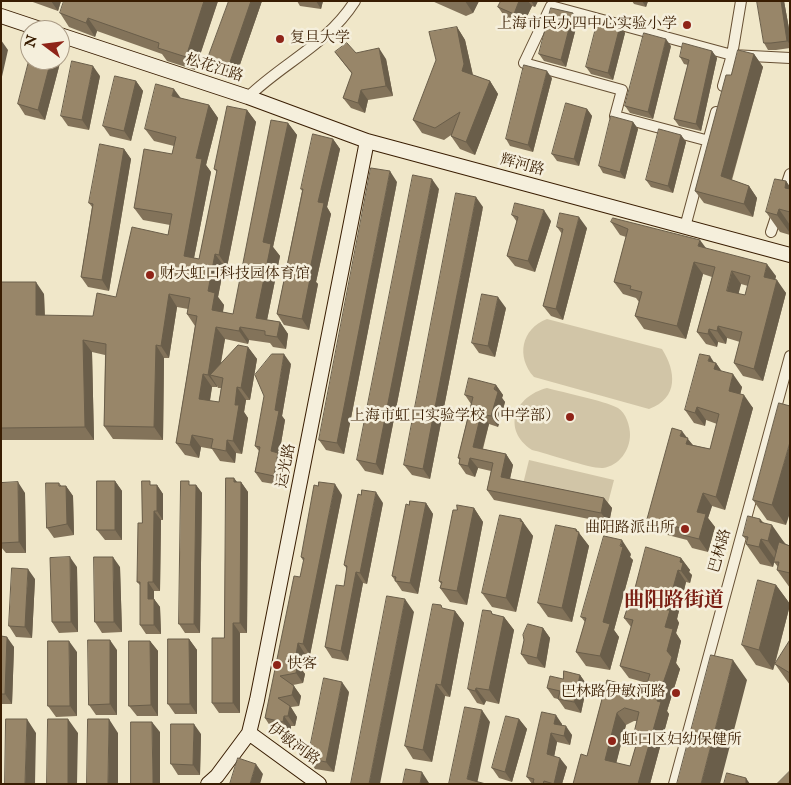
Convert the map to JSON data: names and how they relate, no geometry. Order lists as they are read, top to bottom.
{
  "streets": {
    "street": [
      "松花江路",
      "辉河路",
      "运光路",
      "巴林路",
      "伊敏河路"
    ]
  },
  "crossings": [
    ["松花江路", "辉河路"],
    ["辉河路", "运光路"],
    ["运光路", "伊敏河路"]
  ],
  "districts": ["曲阳路街道"],
  "places": [
    "上海市民办四中心实验小学",
    "复旦大学",
    "财大虹口科技园体育馆",
    "上海市虹口实验学校（中学部）",
    "曲阳路派出所",
    "快客",
    "巴林路伊敏河路",
    "虹口区妇幼保健所"
  ],
  "north": "left"
}
